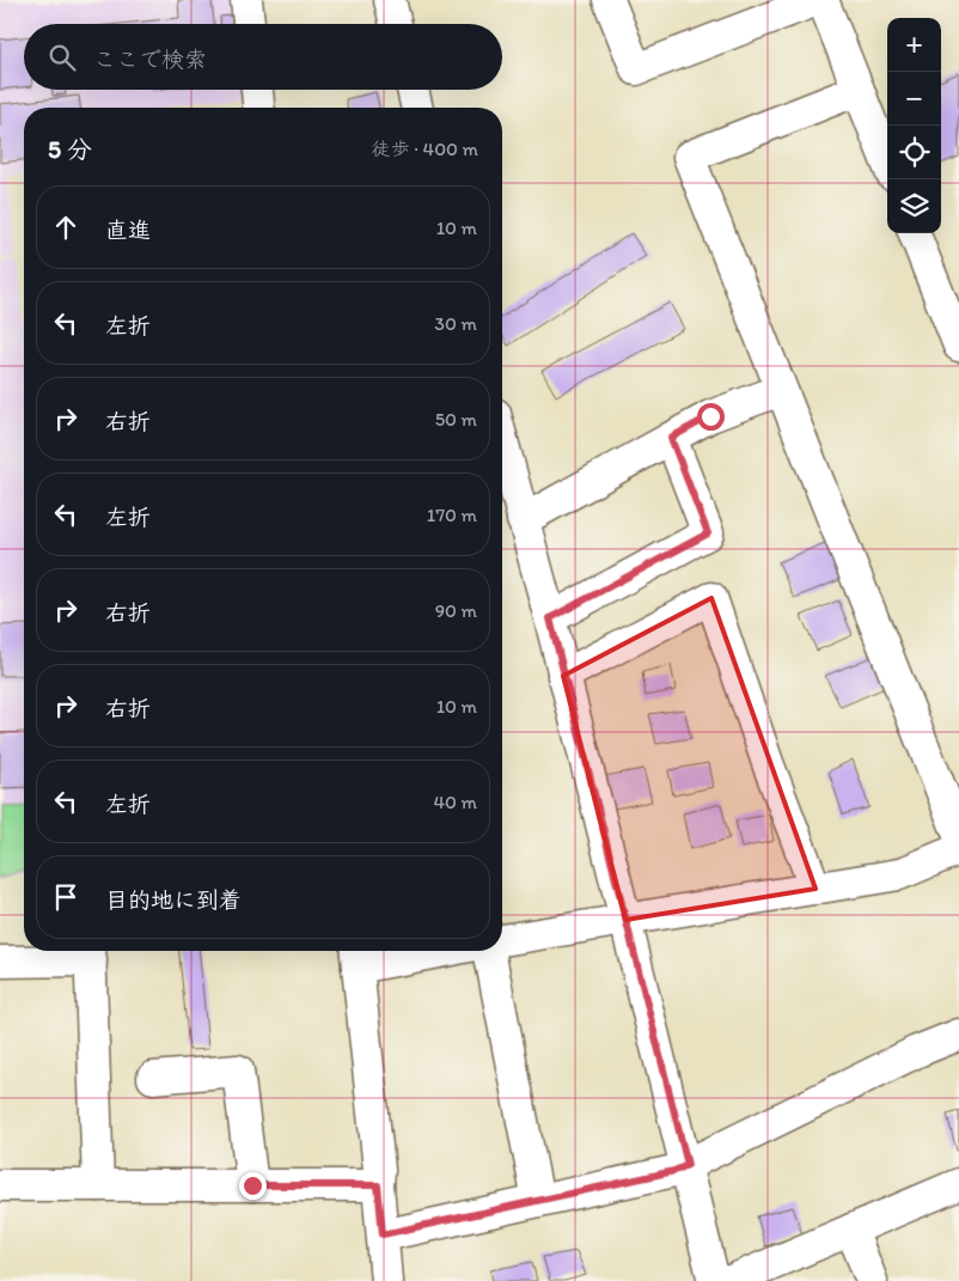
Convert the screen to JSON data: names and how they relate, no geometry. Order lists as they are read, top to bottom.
{
  "page": {
    "map_buttons": ["+", "−"],
    "search": "ここで検索",
    "heading": ["5 分", "徒歩 · 400 m"],
    "list": [
      ["直進", "10 m"],
      ["左折", "30 m"],
      ["右折", "50 m"],
      ["左折", "170 m"],
      ["右折", "90 m"],
      ["右折", "10 m"],
      ["左折", "40 m"],
      "目的地に到着"
    ]
  }
}
